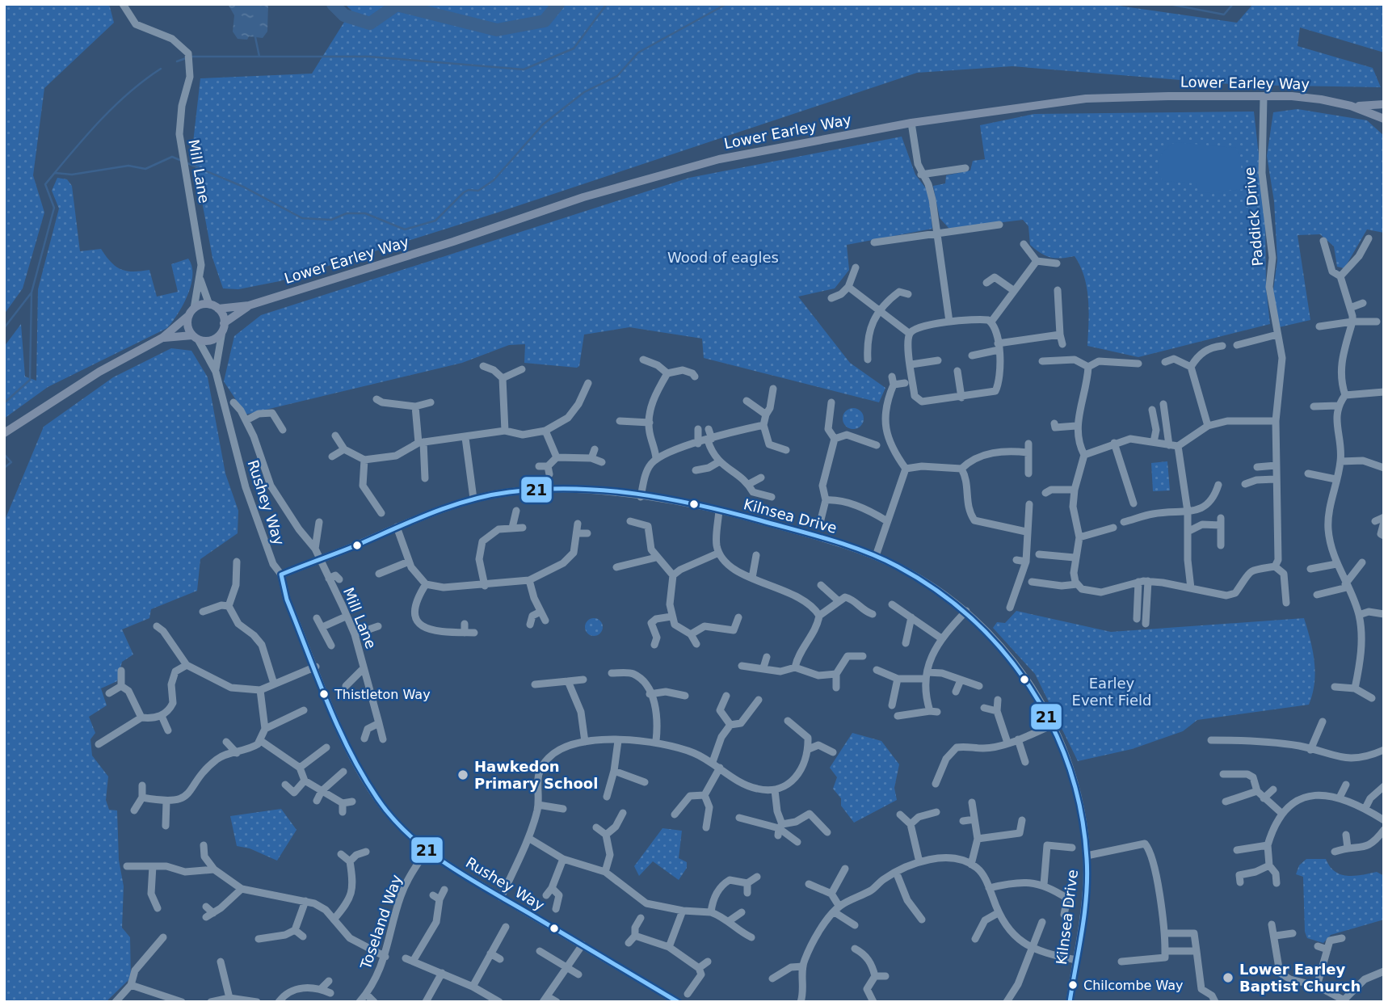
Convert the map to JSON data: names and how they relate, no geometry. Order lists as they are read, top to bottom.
{
  "streets": {
    "main road": ["Lower Earley Way"],
    "street": [
      "Mill Lane",
      "Paddick Drive",
      "Rushey Way",
      "Kilnsea Drive",
      "Toseland Way"
    ]
  },
  "crossings": [
    ["Lower Earley Way", "Mill Lane"],
    ["Lower Earley Way", "Paddick Drive"],
    ["Lower Earley Way", "Rushey Way"],
    ["Mill Lane", "Rushey Way"],
    ["Mill Lane", "Kilnsea Drive"],
    ["Rushey Way", "Kilnsea Drive"],
    ["Rushey Way", "Toseland Way"]
  ],
  "parks": ["Wood of eagles", "Earley Event Field"],
  "places": [
    "Thistleton Way",
    "Hawkedon Primary School",
    "Lower Earley Baptist Church",
    "Chilcombe Way"
  ],
  "lines": ["transit line 21"]
}
